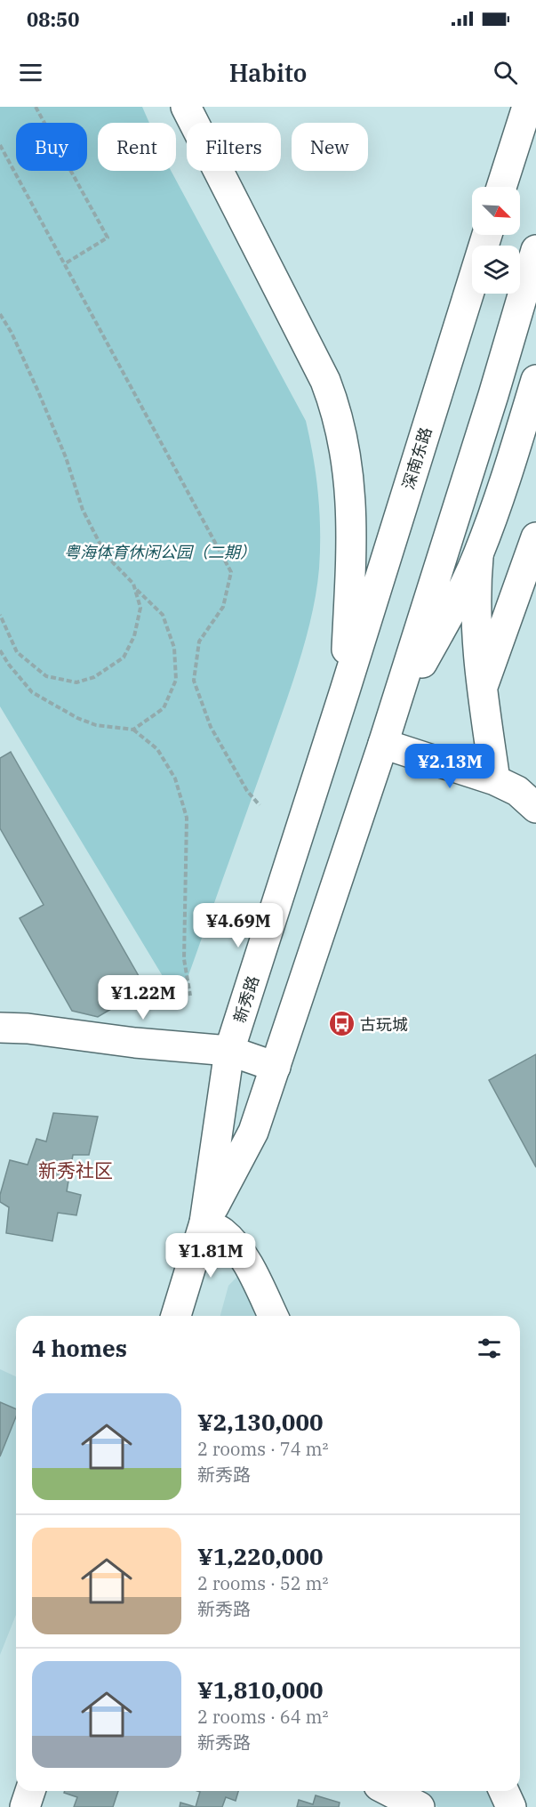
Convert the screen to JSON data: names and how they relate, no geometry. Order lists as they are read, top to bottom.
{
  "streets": {
    "main road": ["深南东路", "新秀路"]
  },
  "crossings": [
    ["深南东路", "新秀路"]
  ],
  "districts": ["新秀社区"],
  "parks": ["粤海体育休闲公园（二期）"],
  "places": {
    "bus stop": ["古玩城"]
  },
  "north": "bottom right",
  "page": {
    "status": "08:50",
    "header": "Habito",
    "chip": [
      "Buy",
      "Rent",
      "Filters",
      "New"
    ],
    "price": [
      "¥2.13M",
      "¥4.69M",
      "¥1.22M",
      "¥1.81M"
    ],
    "heading": "4 homes",
    "list": [
      {
        "name": "¥2,130,000",
        "note": "2 rooms · 74 m² · 新秀路"
      },
      {
        "name": "¥1,220,000",
        "note": "2 rooms · 52 m² · 新秀路"
      },
      {
        "name": "¥1,810,000",
        "note": "2 rooms · 64 m² · 新秀路"
      }
    ]
  }
}
